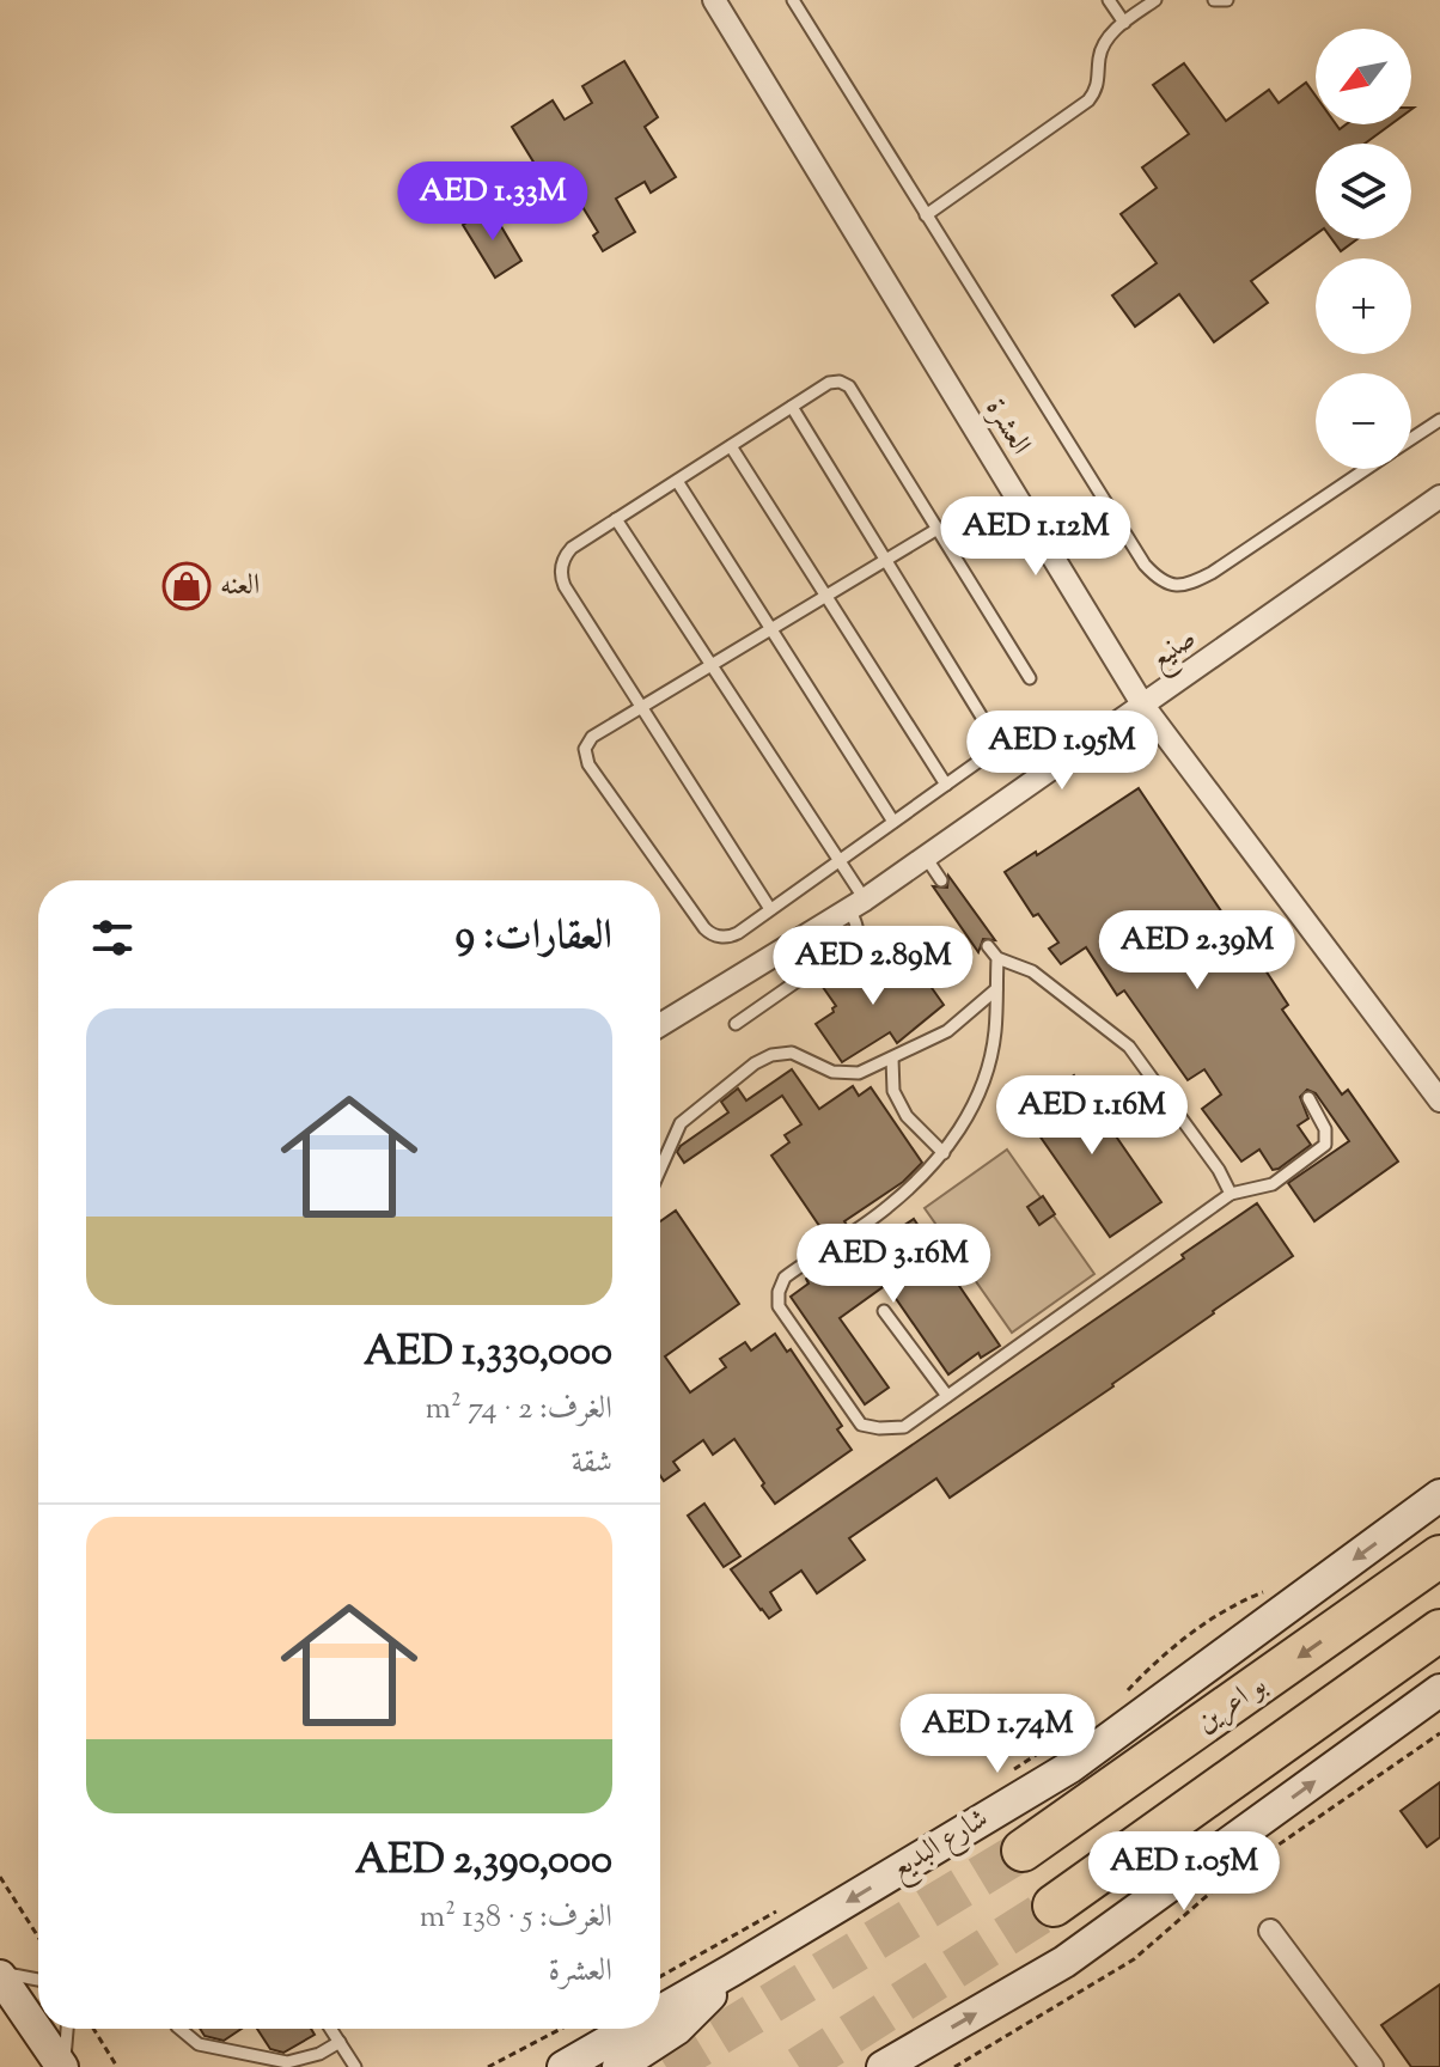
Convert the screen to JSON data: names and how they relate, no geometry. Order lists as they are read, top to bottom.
{
  "streets": {
    "highway": ["بو اعرين"],
    "main road": ["شارع البديع"],
    "street": ["العشرة", "صنيع"]
  },
  "crossings": [
    ["العشرة", "صنيع"]
  ],
  "places": {
    "shop": ["العنه"]
  },
  "north": "bottom left",
  "page": {
    "map_buttons": ["+", "−"],
    "price": [
      "AED 1.33M",
      "AED 1.12M",
      "AED 1.95M",
      "AED 2.39M",
      "AED 2.89M",
      "AED 1.16M",
      "AED 3.16M",
      "AED 1.74M",
      "AED 1.05M"
    ],
    "heading": "العقارات: 9",
    "list": [
      {
        "name": "AED 1,330,000",
        "note": "الغرف: 2 · 74 m² · شقة"
      },
      {
        "name": "AED 2,390,000",
        "note": "الغرف: 5 · 138 m² · العشرة"
      }
    ]
  }
}
